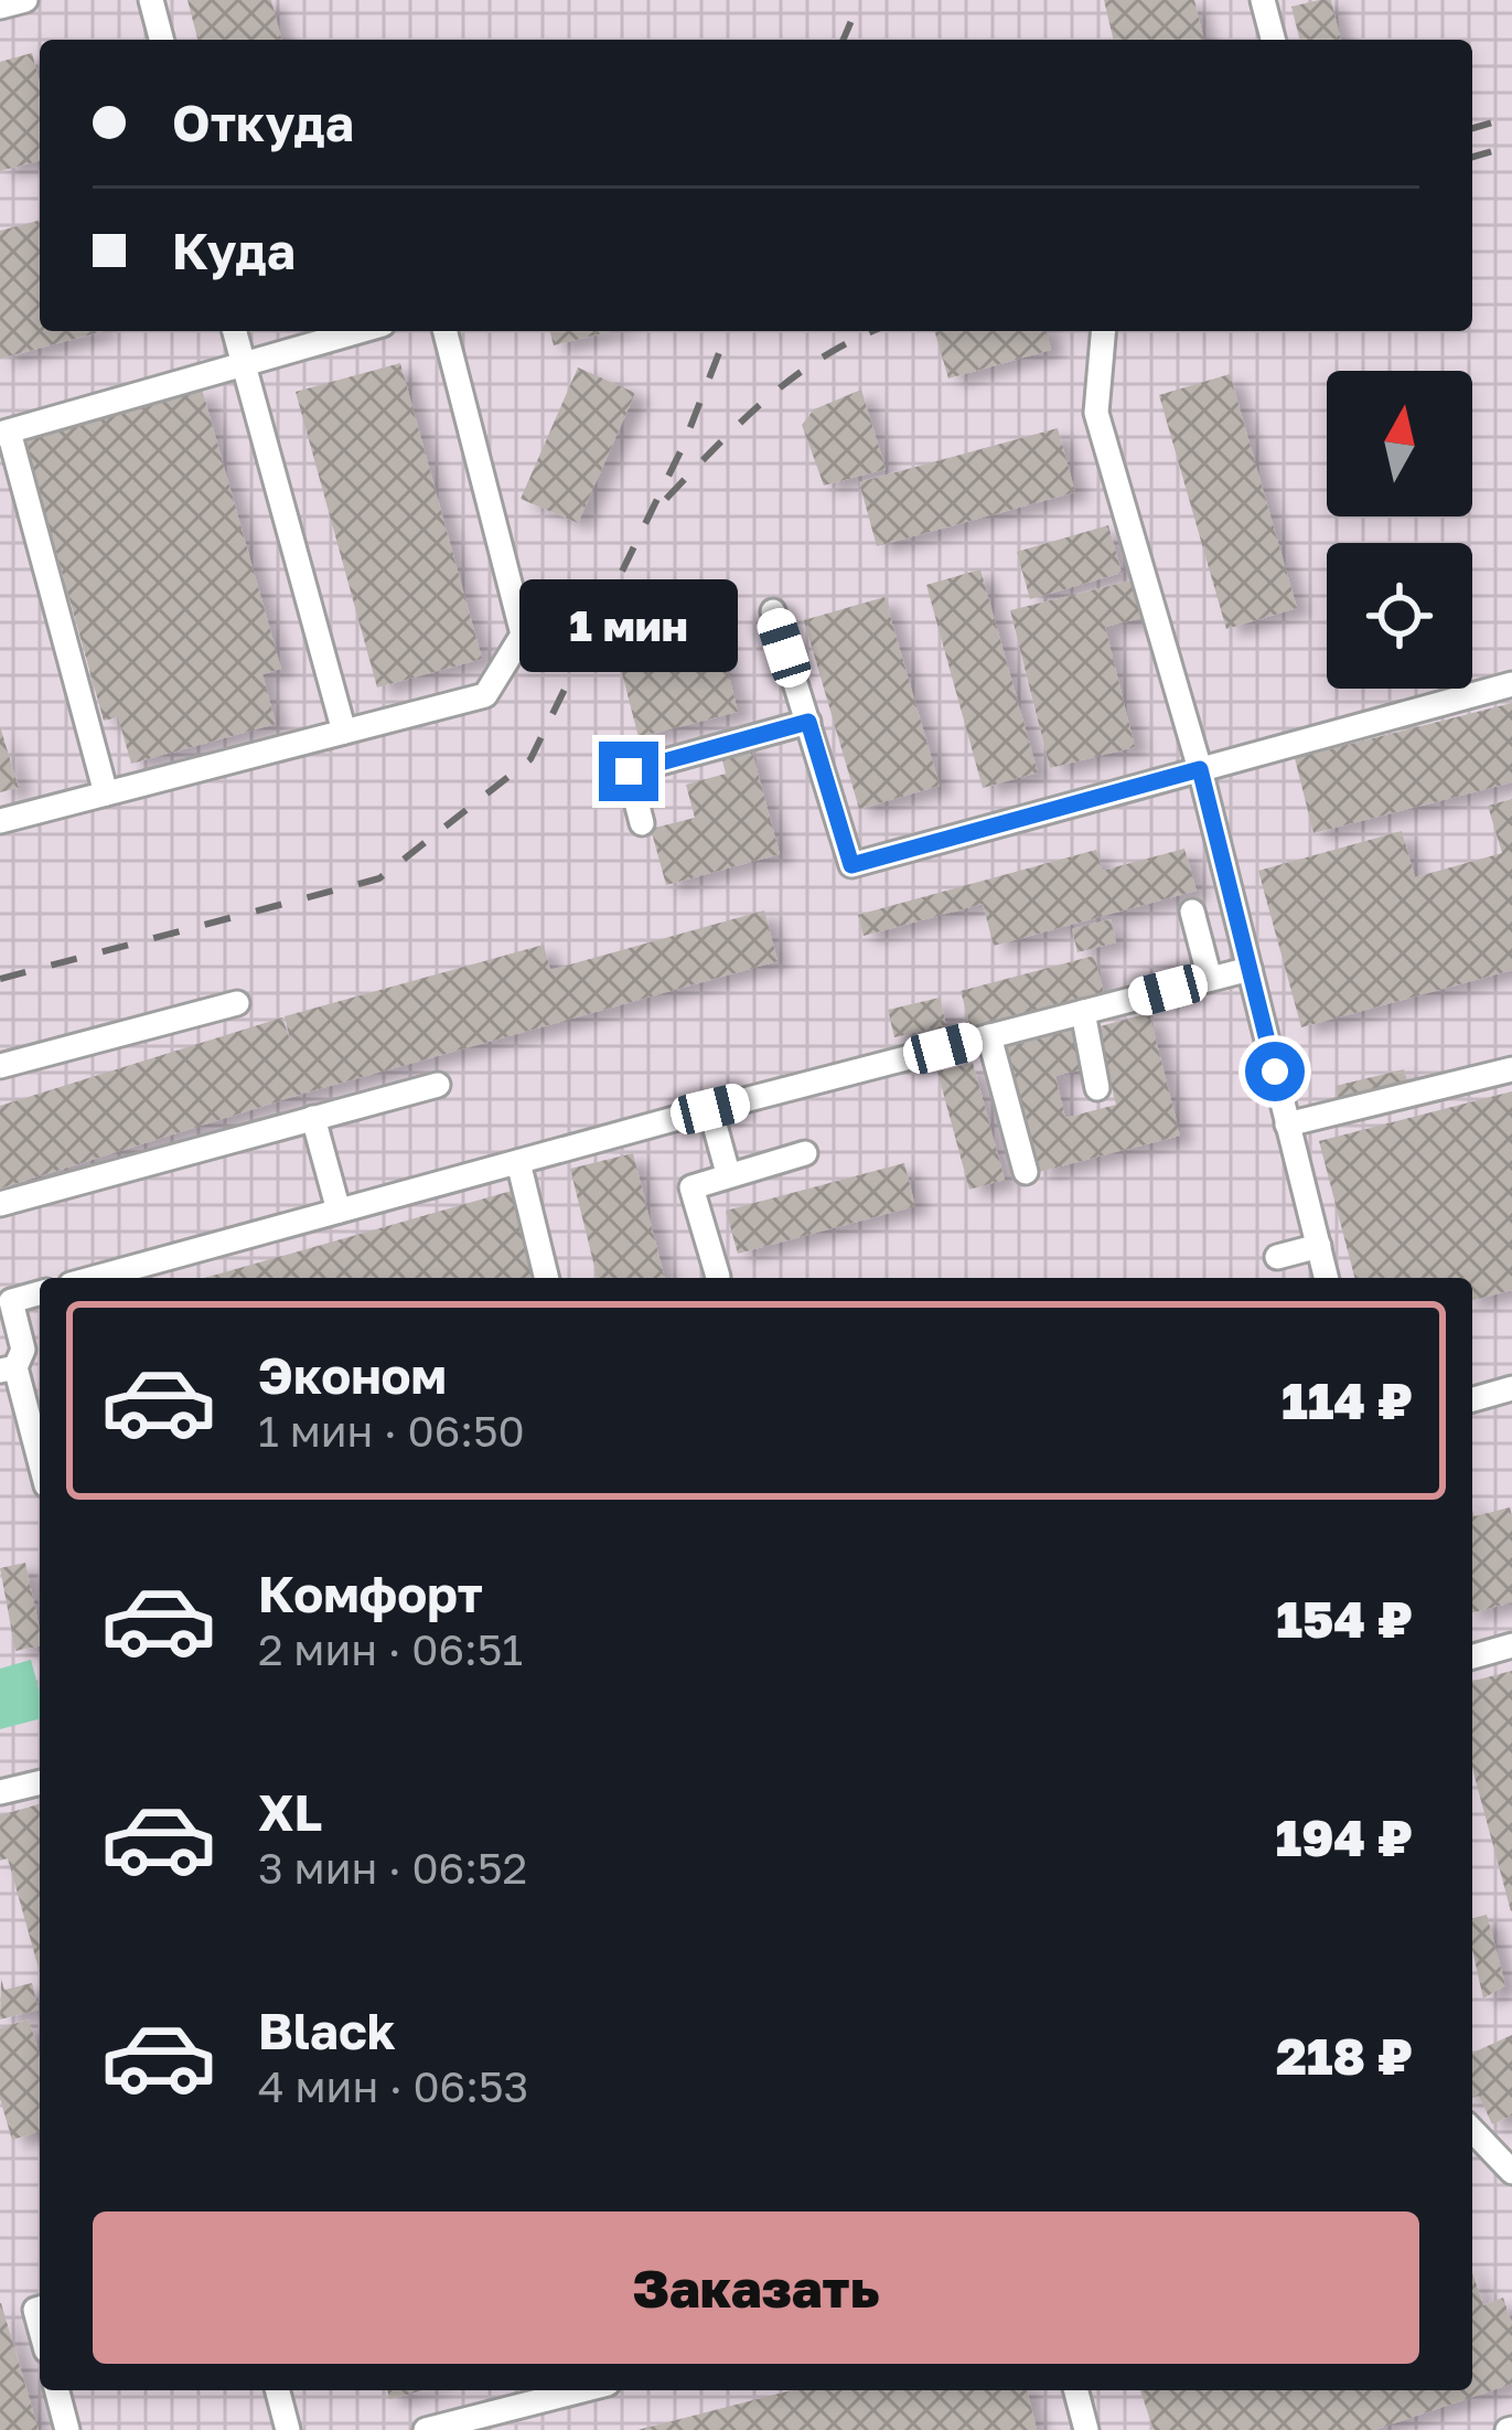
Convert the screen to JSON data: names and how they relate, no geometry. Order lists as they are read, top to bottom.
{
  "north": "top",
  "page": {
    "banner": ["Откуда", "Куда"],
    "bubble": "1 мин",
    "list": [
      {
        "name": "Эконом",
        "note": "1 мин · 06:50",
        "value": "114 ₽"
      },
      {
        "name": "Комфорт",
        "note": "2 мин · 06:51",
        "value": "154 ₽"
      },
      {
        "name": "XL",
        "note": "3 мин · 06:52",
        "value": "194 ₽"
      },
      {
        "name": "Black",
        "note": "4 мин · 06:53",
        "value": "218 ₽"
      }
    ],
    "buttons": "Заказать"
  }
}
